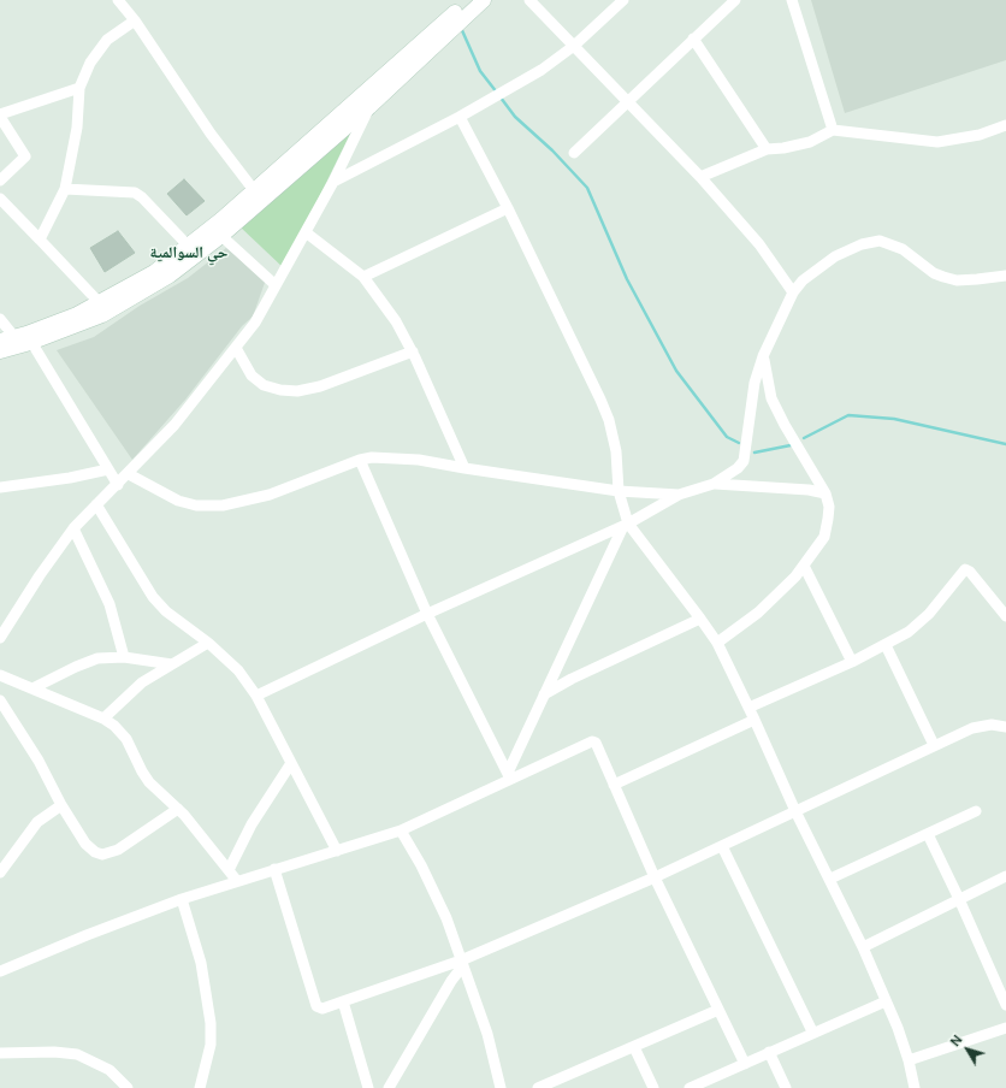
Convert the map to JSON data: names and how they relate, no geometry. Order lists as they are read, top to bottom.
{
  "districts": ["حي السوالمية"],
  "north": "top left"
}
